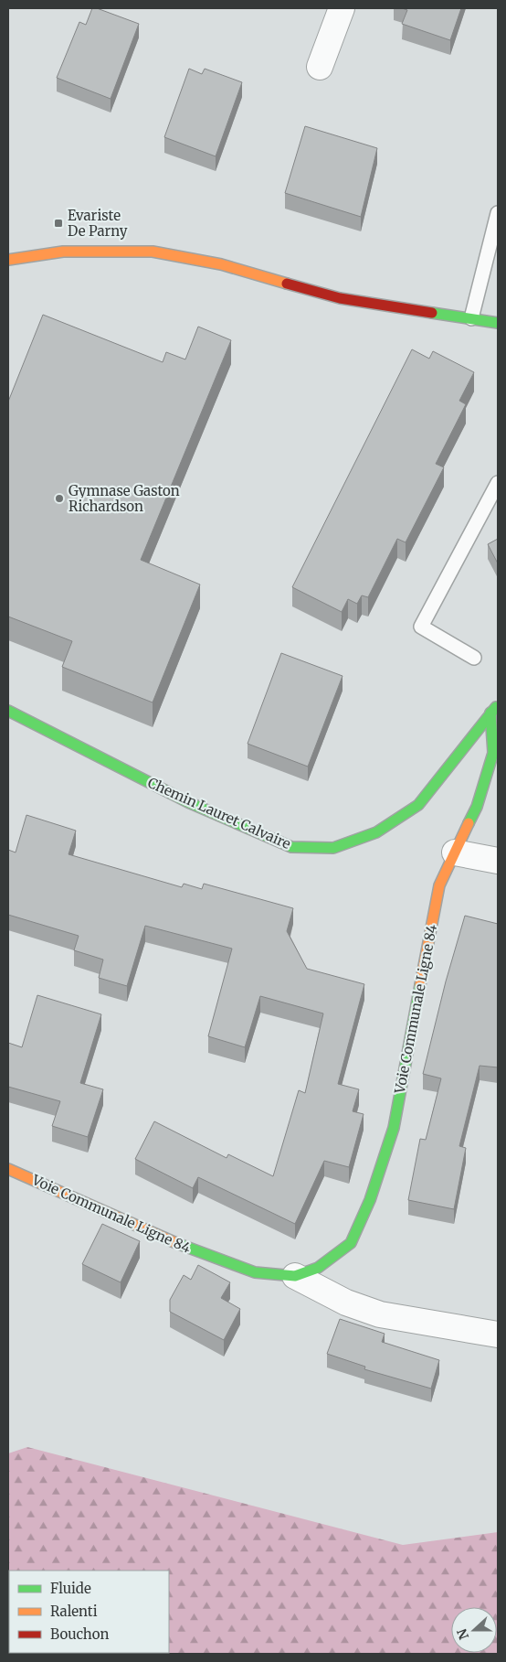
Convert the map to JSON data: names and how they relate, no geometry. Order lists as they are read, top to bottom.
{
  "streets": {
    "main road": ["Chemin Lauret Calvaire", "Voie Communale Ligne 84"]
  },
  "crossings": [
    ["Chemin Lauret Calvaire", "Voie Communale Ligne 84"]
  ],
  "places": {
    "transit": ["Evariste De Parny"],
    "other": ["Gymnase Gaston Richardson"]
  },
  "legend": ["Fluide", "Ralenti", "Bouchon"],
  "north": "left"
}
